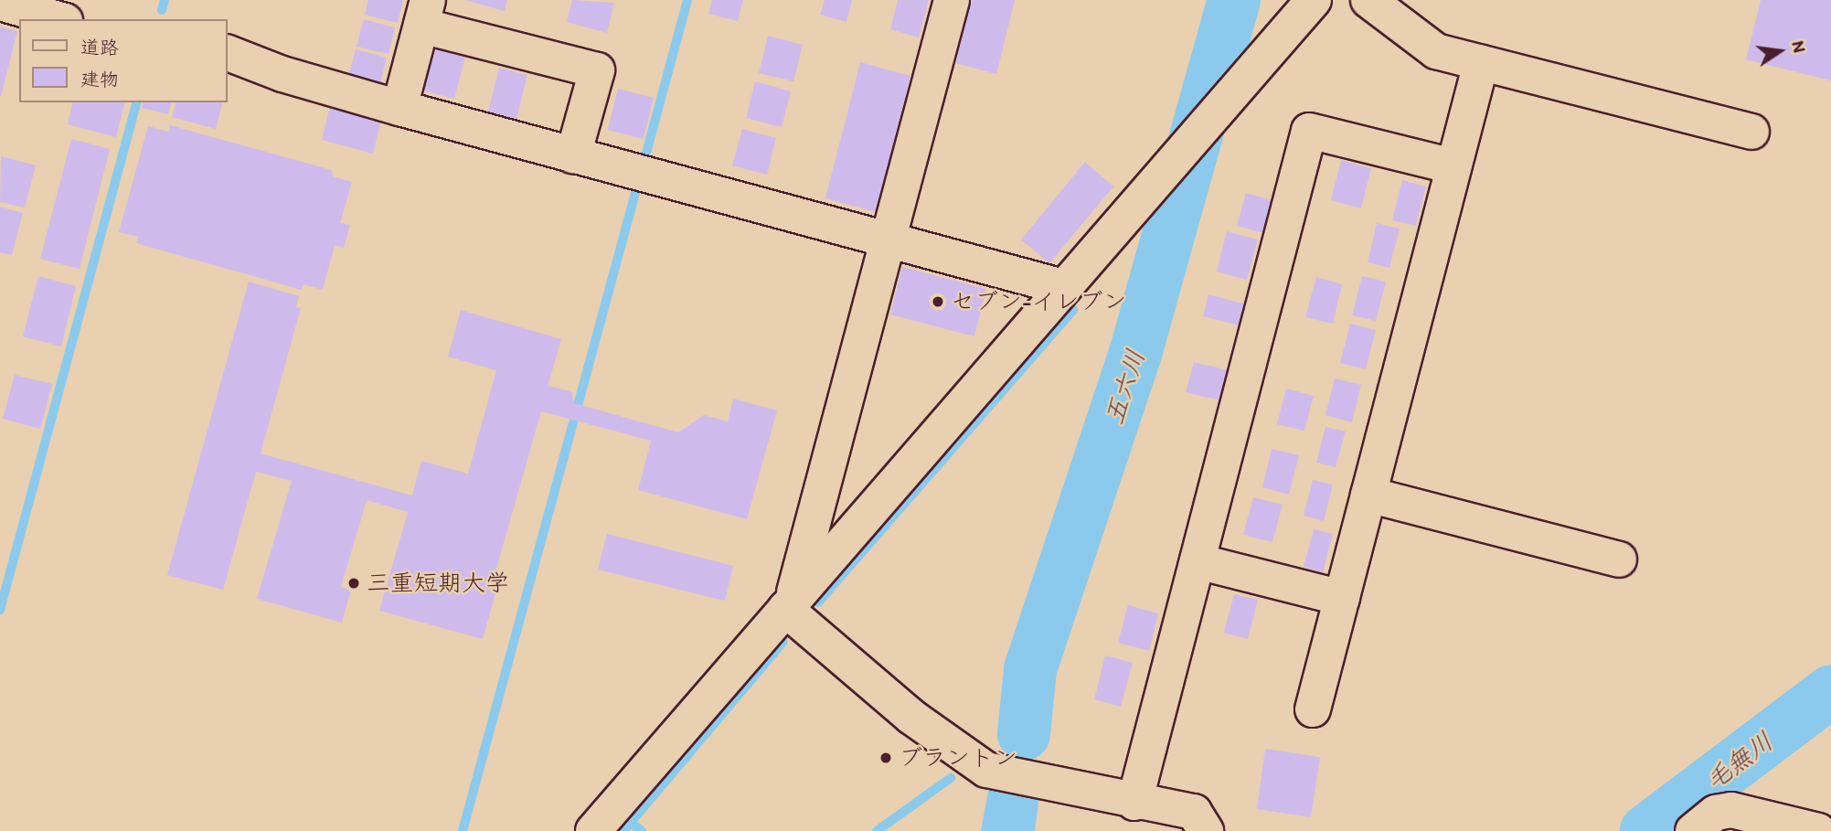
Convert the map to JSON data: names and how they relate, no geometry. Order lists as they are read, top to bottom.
{
  "water": ["五六川", "毛無川"],
  "places": ["セブン-イレブン", "三重短期大学", "ブラントン"],
  "legend": ["道路", "建物"],
  "north": "right"
}
